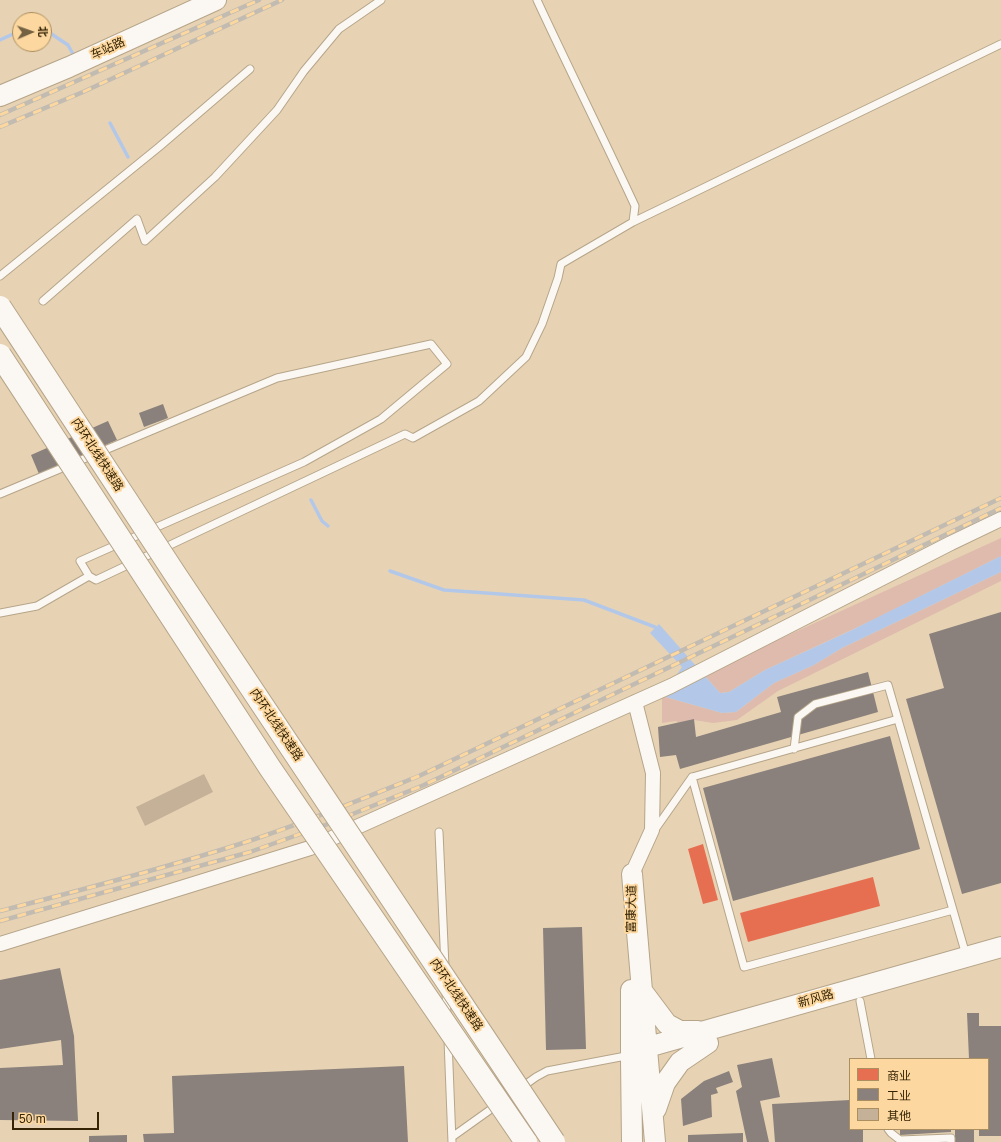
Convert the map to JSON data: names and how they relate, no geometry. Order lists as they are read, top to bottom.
{
  "streets": {
    "highway": ["内环北线快速路"],
    "main road": ["车站路", "富康大道", "新风路"]
  },
  "crossings": [
    ["富康大道", "新风路"]
  ],
  "legend": ["商业", "工业", "其他"],
  "scale_bar": "50 m",
  "north": "right"
}
